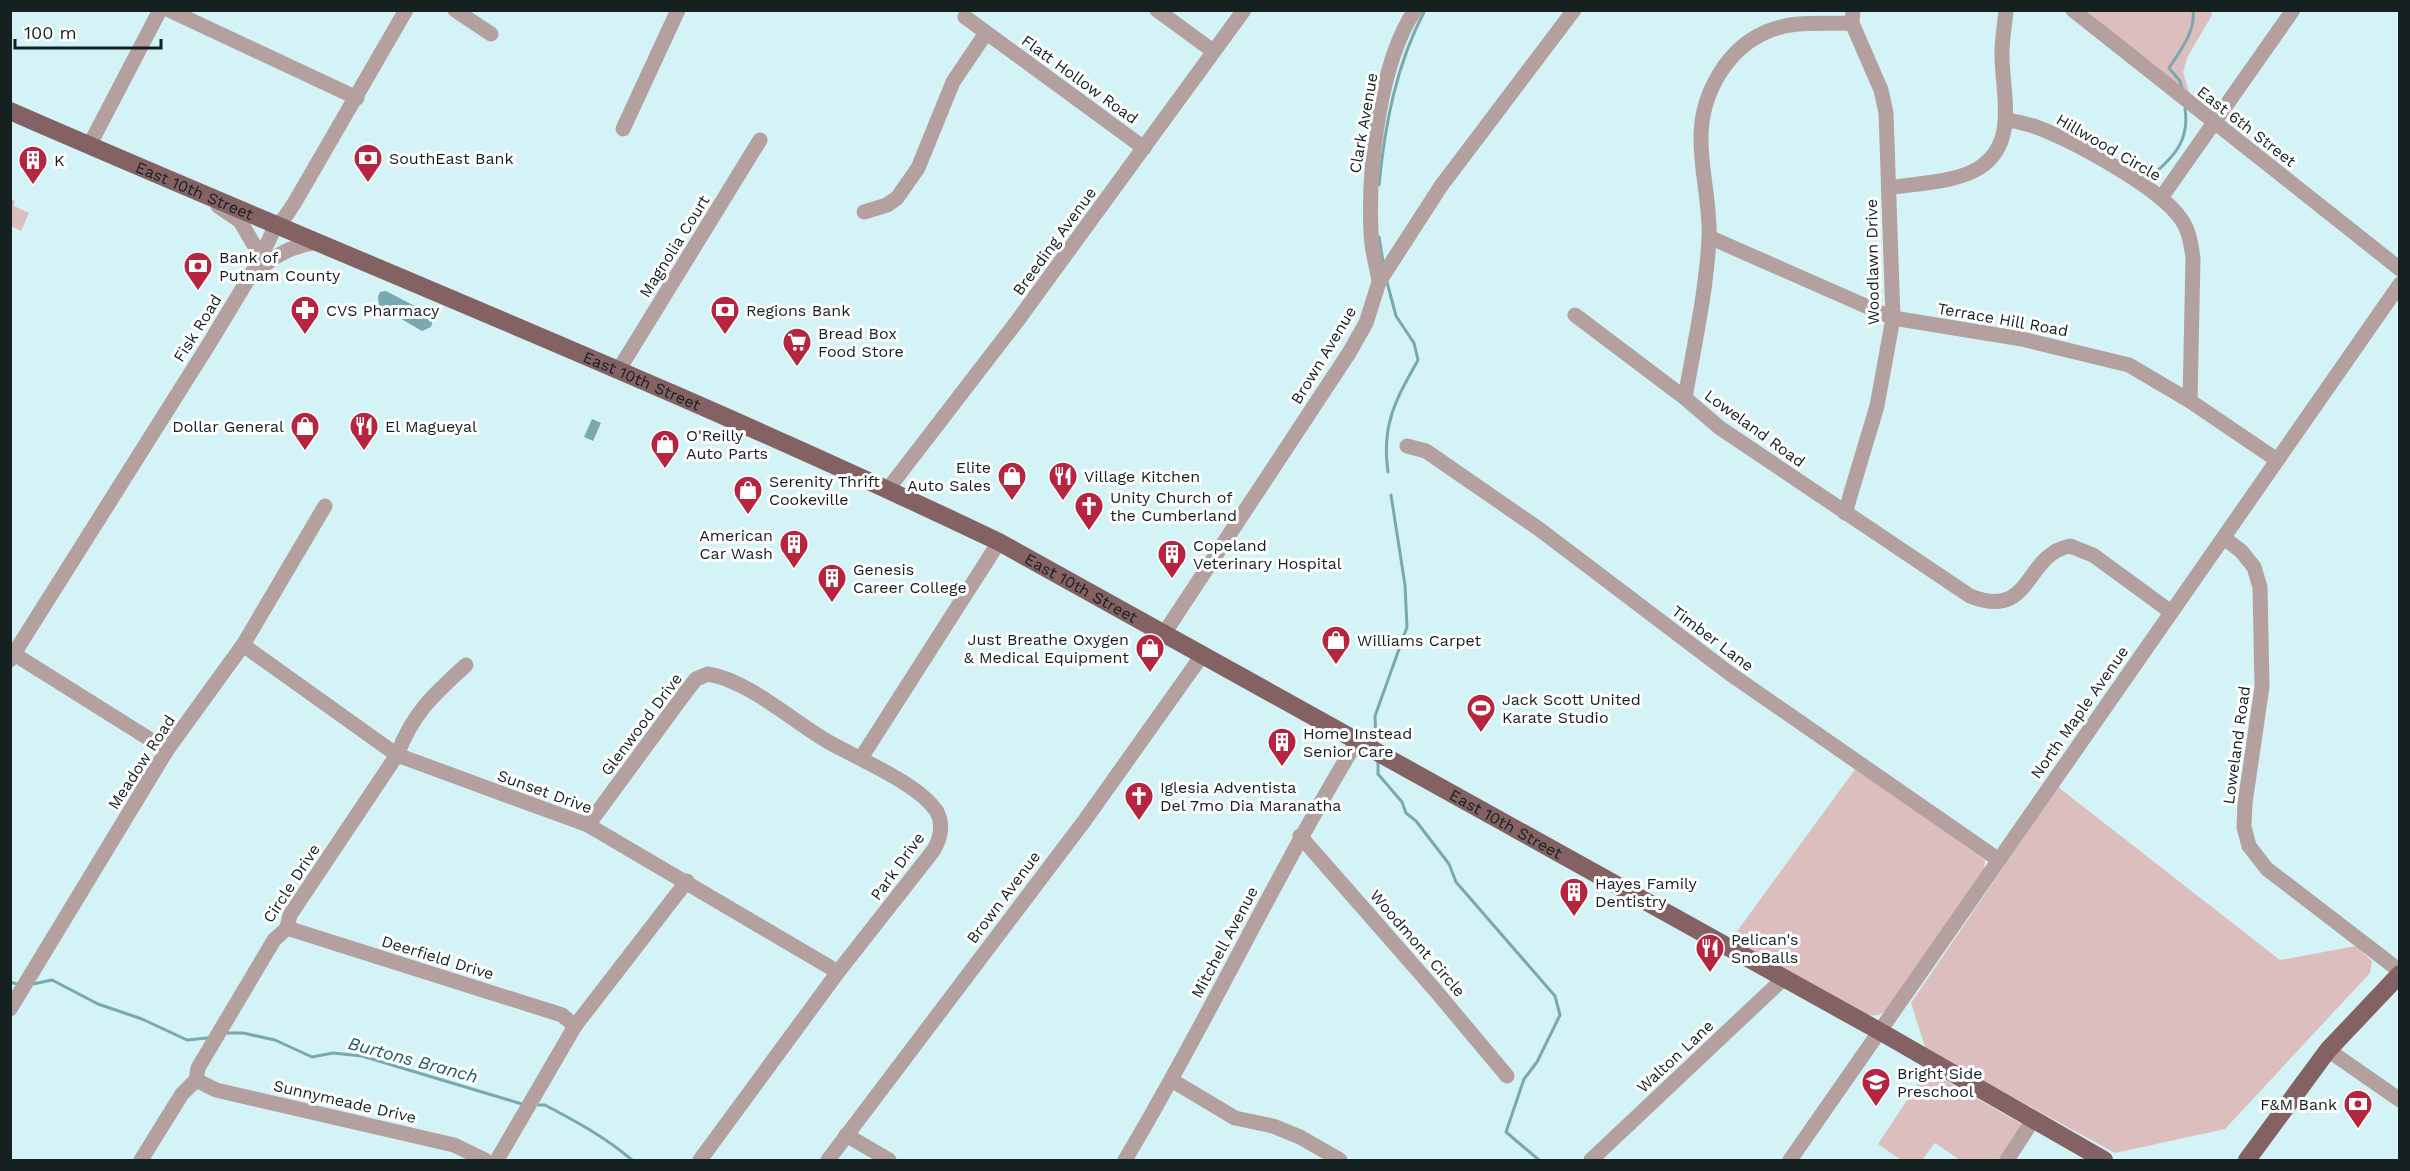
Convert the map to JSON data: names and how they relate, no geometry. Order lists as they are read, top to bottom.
{
  "streets": {
    "main road": ["East 10th Street"],
    "street": [
      "Flatt Hollow Road",
      "Clark Avenue",
      "East 6th Street",
      "Hillwood Circle",
      "Breeding Avenue",
      "Magnolia Court",
      "Woodlawn Drive",
      "Terrace Hill Road",
      "Fisk Road",
      "Brown Avenue",
      "Loweland Road",
      "Timber Lane",
      "North Maple Avenue",
      "Glenwood Drive",
      "Meadow Road",
      "Sunset Drive",
      "Park Drive",
      "Circle Drive",
      "Mitchell Avenue",
      "Woodmont Circle",
      "Deerfield Drive",
      "Walton Lane",
      "Sunnymeade Drive"
    ]
  },
  "crossings": [
    ["Flatt Hollow Road", "Breeding Avenue"],
    ["Clark Avenue", "Brown Avenue"],
    ["Hillwood Circle", "Terrace Hill Road"],
    ["East 10th Street", "Breeding Avenue"],
    ["East 10th Street", "Magnolia Court"],
    ["East 10th Street", "Fisk Road"],
    ["East 10th Street", "Brown Avenue"],
    ["East 10th Street", "North Maple Avenue"],
    ["East 10th Street", "Mitchell Avenue"],
    ["East 10th Street", "Walton Lane"],
    ["Woodlawn Drive", "Terrace Hill Road"],
    ["Woodlawn Drive", "Loweland Road"],
    ["Terrace Hill Road", "Loweland Road"],
    ["Terrace Hill Road", "North Maple Avenue"],
    ["Loweland Road", "North Maple Avenue"],
    ["Timber Lane", "North Maple Avenue"],
    ["Glenwood Drive", "Sunset Drive"],
    ["Glenwood Drive", "Park Drive"],
    ["Meadow Road", "Sunset Drive"],
    ["Sunset Drive", "Park Drive"],
    ["Sunset Drive", "Circle Drive"],
    ["Circle Drive", "Deerfield Drive"],
    ["Circle Drive", "Sunnymeade Drive"],
    ["Mitchell Avenue", "Woodmont Circle"]
  ],
  "water": ["Burtons Branch"],
  "places": {
    "bank": [
      "SouthEast Bank",
      "Bank of Putnam County",
      "Regions Bank",
      "F&M Bank"
    ],
    "building": [
      "K",
      "American Car Wash",
      "Copeland Veterinary Hospital",
      "Genesis Career College",
      "Home Instead Senior Care",
      "Hayes Family Dentistry"
    ],
    "pharmacy": ["CVS Pharmacy"],
    "supermarket": ["Bread Box Food Store"],
    "shop": [
      "Dollar General",
      "O'Reilly Auto Parts",
      "Elite Auto Sales",
      "Serenity Thrift Cookeville",
      "Williams Carpet",
      "Just Breathe Oxygen & Medical Equipment"
    ],
    "restaurant": ["El Magueyal", "Village Kitchen", "Pelican's SnoBalls"],
    "church": ["Unity Church of the Cumberland", "Iglesia Adventista Del 7mo Dia Maranatha"],
    "sports": ["Jack Scott United Karate Studio"],
    "school or university": ["Bright Side Preschool"]
  },
  "scale_bar": "100 m"
}
